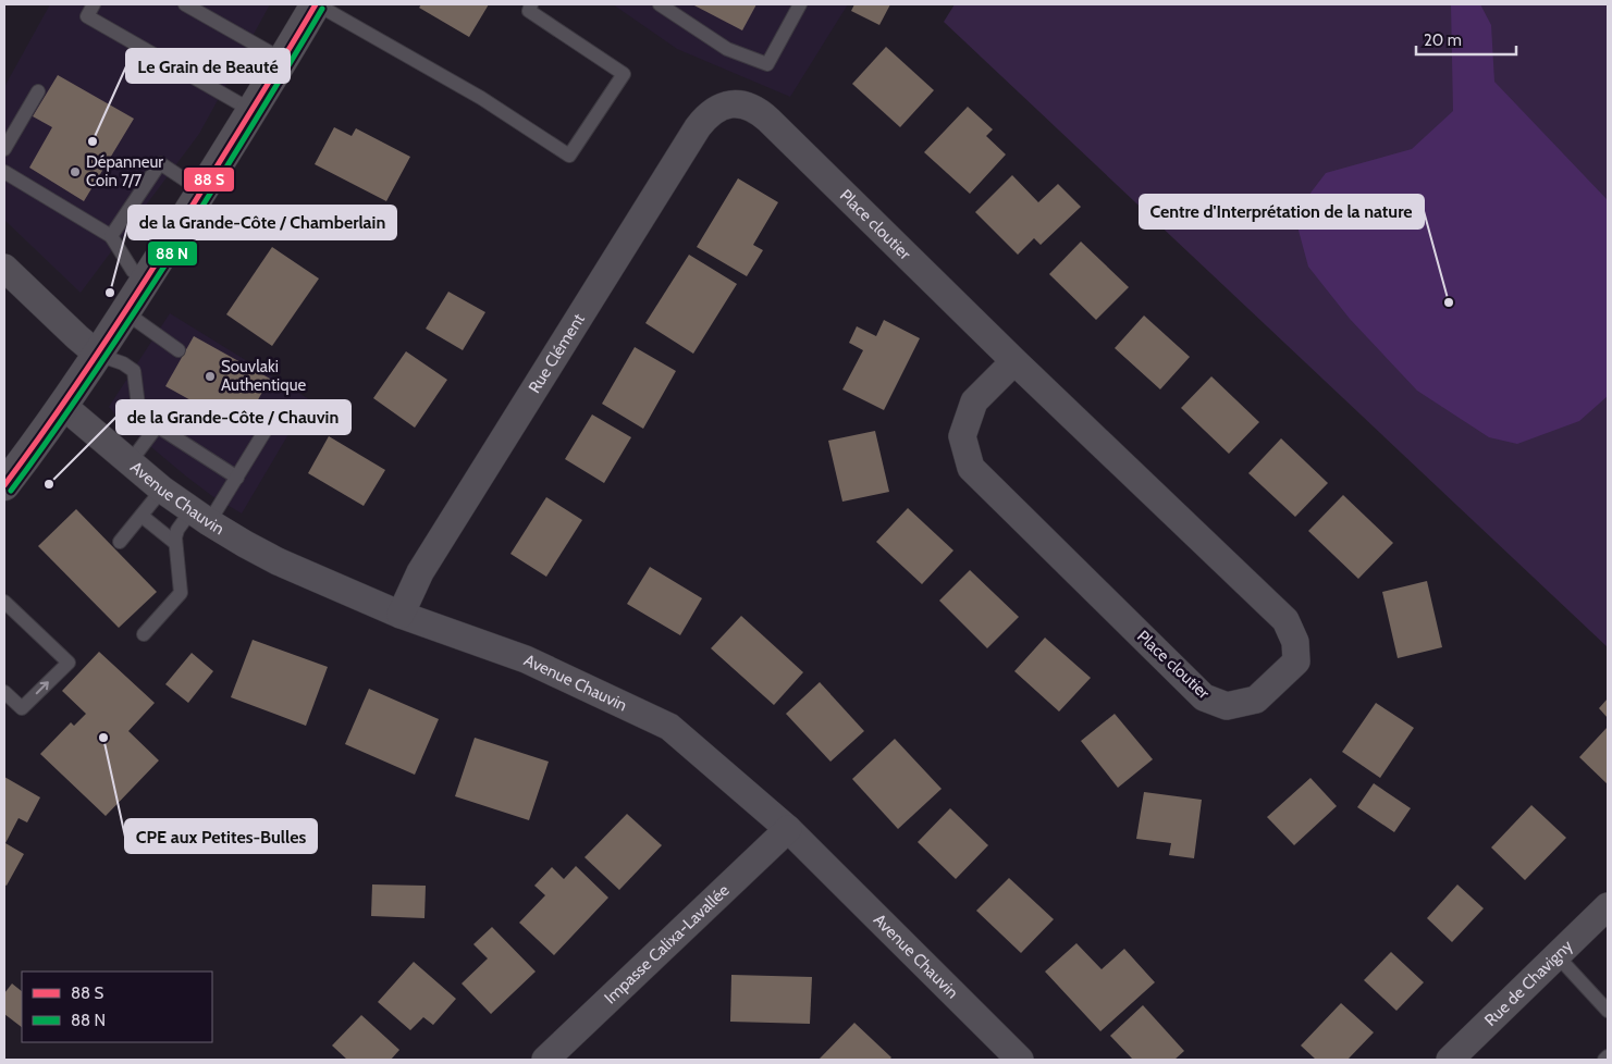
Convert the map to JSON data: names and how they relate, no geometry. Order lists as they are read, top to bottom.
{
  "streets": {
    "street": [
      "Place cloutier",
      "Rue Clément",
      "Avenue Chauvin",
      "Impasse Calixa-Lavallée",
      "Rue de Chavigny"
    ]
  },
  "crossings": [
    ["Place cloutier", "Rue Clément"],
    ["Rue Clément", "Avenue Chauvin"],
    ["Avenue Chauvin", "Impasse Calixa-Lavallée"]
  ],
  "places": [
    "Le Grain de Beauté",
    "Dépanneur Coin 7/7",
    "de la Grande-Côte / Chamberlain",
    "Centre d'Interprétation de la nature",
    "Souvlaki Authentique",
    "de la Grande-Côte / Chauvin",
    "CPE aux Petites-Bulles"
  ],
  "legend": ["88 S", "88 N"],
  "scale_bar": "20 m"
}
